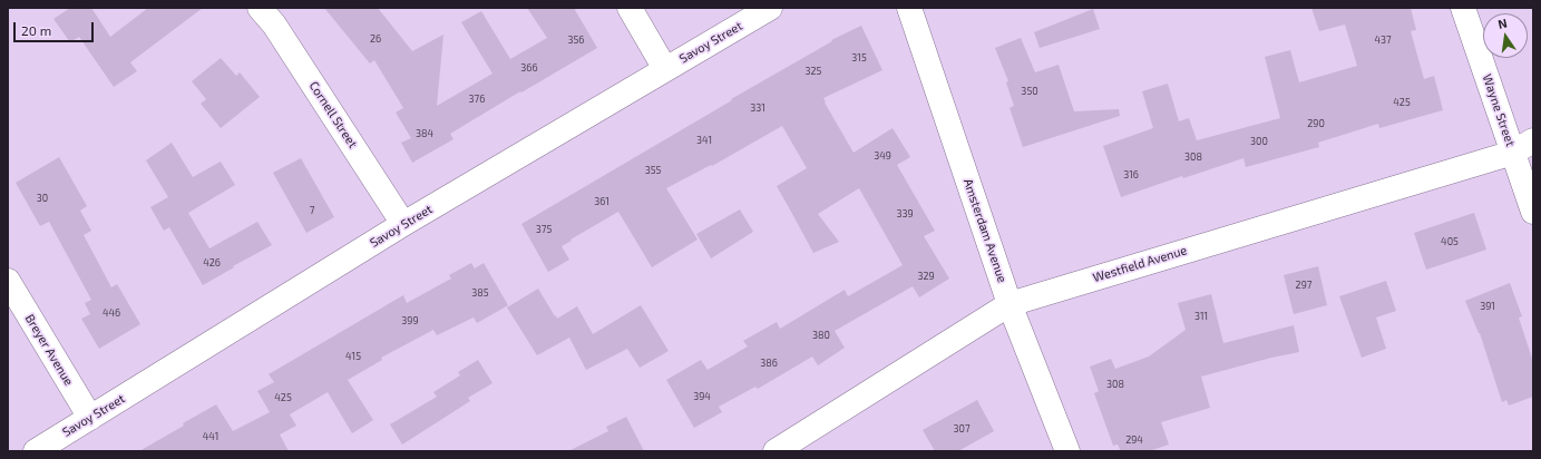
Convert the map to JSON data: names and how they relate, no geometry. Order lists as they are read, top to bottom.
{
  "streets": {
    "street": [
      "Savoy Street",
      "Wayne Street",
      "Cornell Street",
      "Amsterdam Avenue",
      "Westfield Avenue",
      "Breyer Avenue"
    ]
  },
  "crossings": [
    ["Savoy Street", "Cornell Street"],
    ["Savoy Street", "Breyer Avenue"],
    ["Wayne Street", "Westfield Avenue"],
    ["Amsterdam Avenue", "Westfield Avenue"]
  ],
  "house_numbers": [
    "26",
    "356",
    "437",
    "315",
    "366",
    "325",
    "350",
    "376",
    "425",
    "331",
    "290",
    "384",
    "341",
    "300",
    "349",
    "308",
    "355",
    "316",
    "30",
    "361",
    "7",
    "339",
    "375",
    "405",
    "426",
    "329",
    "297",
    "385",
    "391",
    "446",
    "311",
    "399",
    "380",
    "415",
    "386",
    "308",
    "394",
    "425",
    "307",
    "441",
    "294"
  ],
  "scale_bar": "20 m",
  "north": "top"
}
